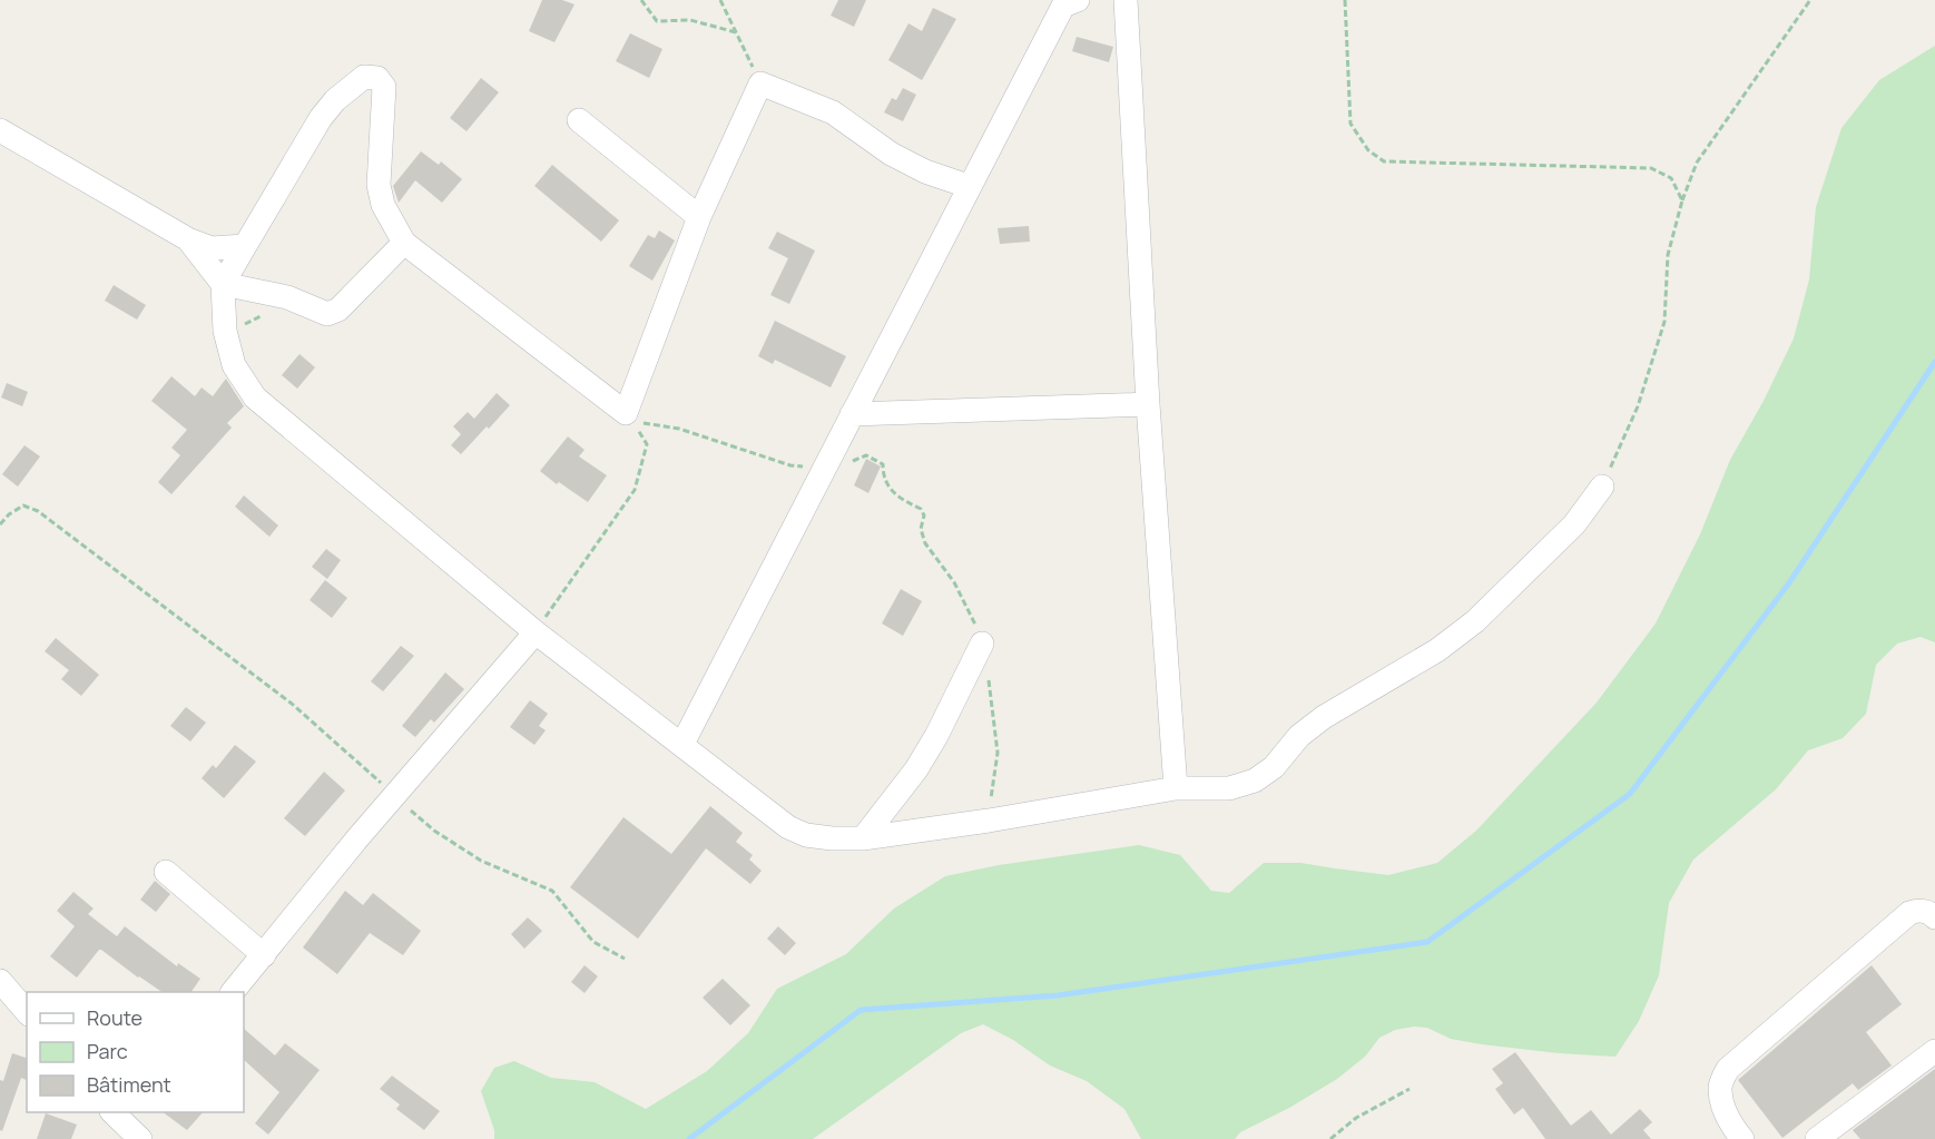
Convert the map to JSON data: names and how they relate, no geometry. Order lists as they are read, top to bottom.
{
  "legend": ["Route", "Parc", "Bâtiment"]
}
